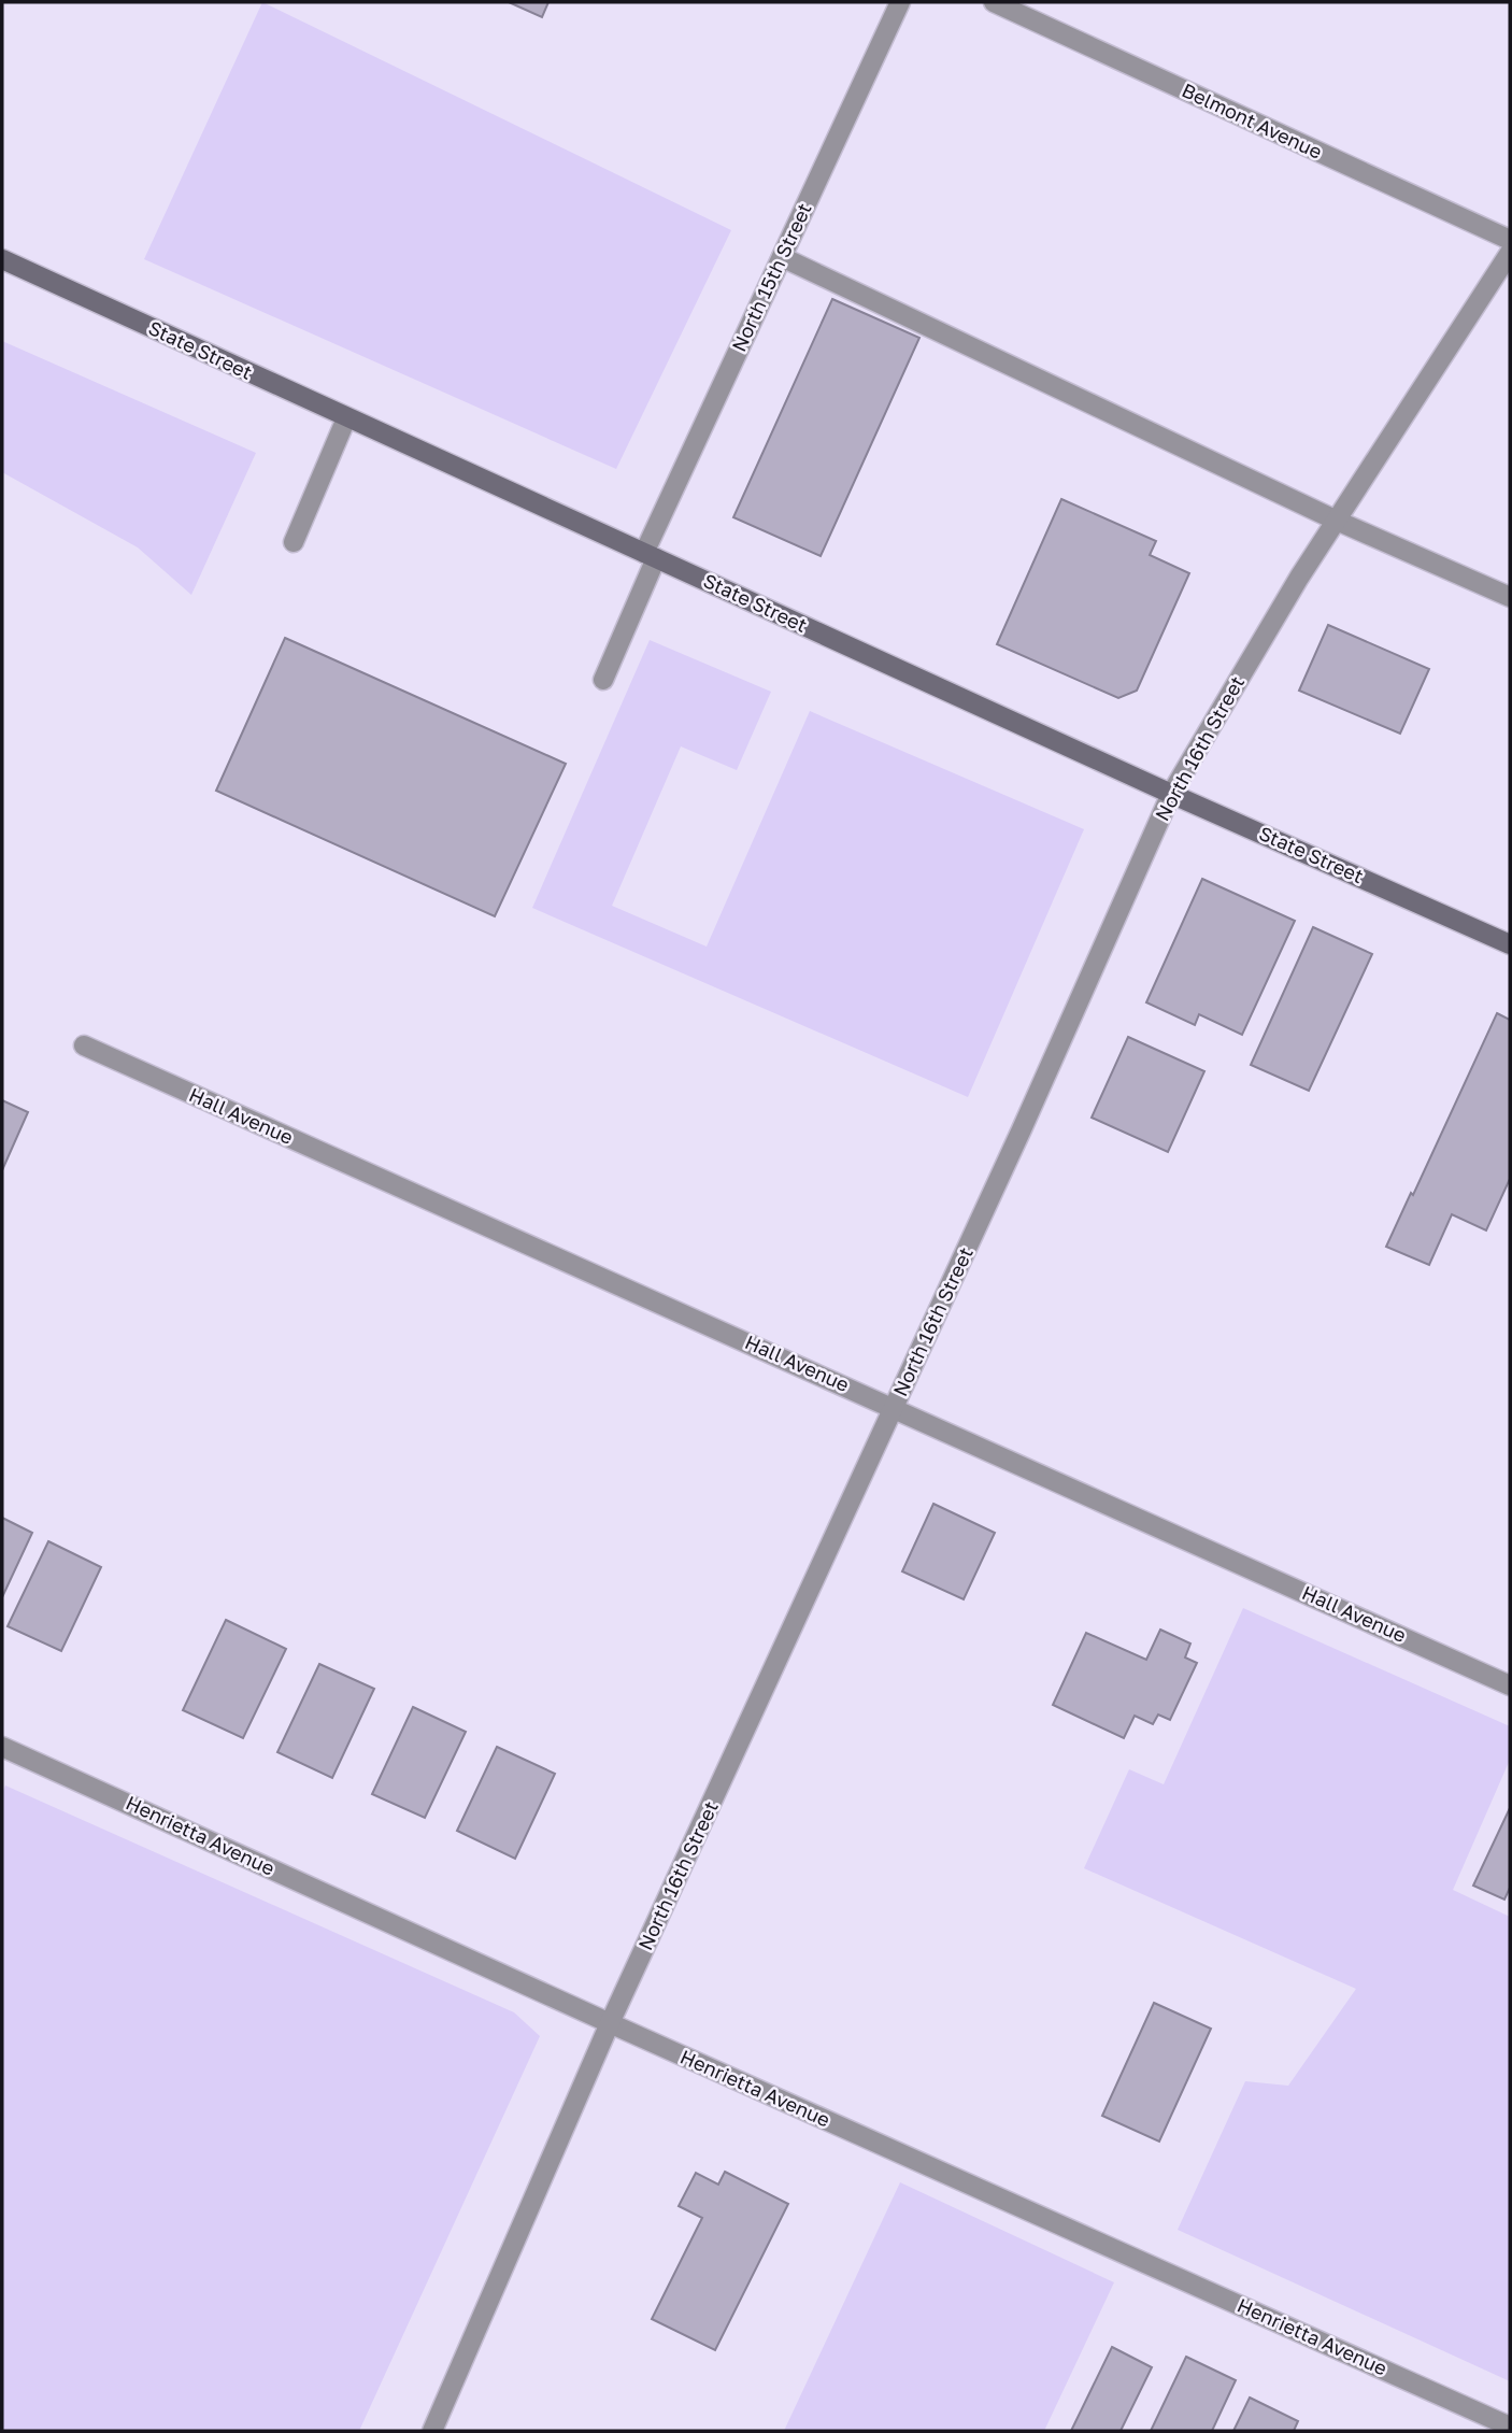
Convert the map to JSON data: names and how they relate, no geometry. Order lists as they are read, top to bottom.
{
  "streets": {
    "main road": ["State Street"],
    "street": [
      "Belmont Avenue",
      "North 15th Street",
      "North 16th Street",
      "Hall Avenue",
      "Henrietta Avenue"
    ]
  },
  "crossings": [
    ["North 15th Street", "State Street"],
    ["State Street", "North 16th Street"],
    ["North 16th Street", "Hall Avenue"],
    ["North 16th Street", "Henrietta Avenue"]
  ]
}
